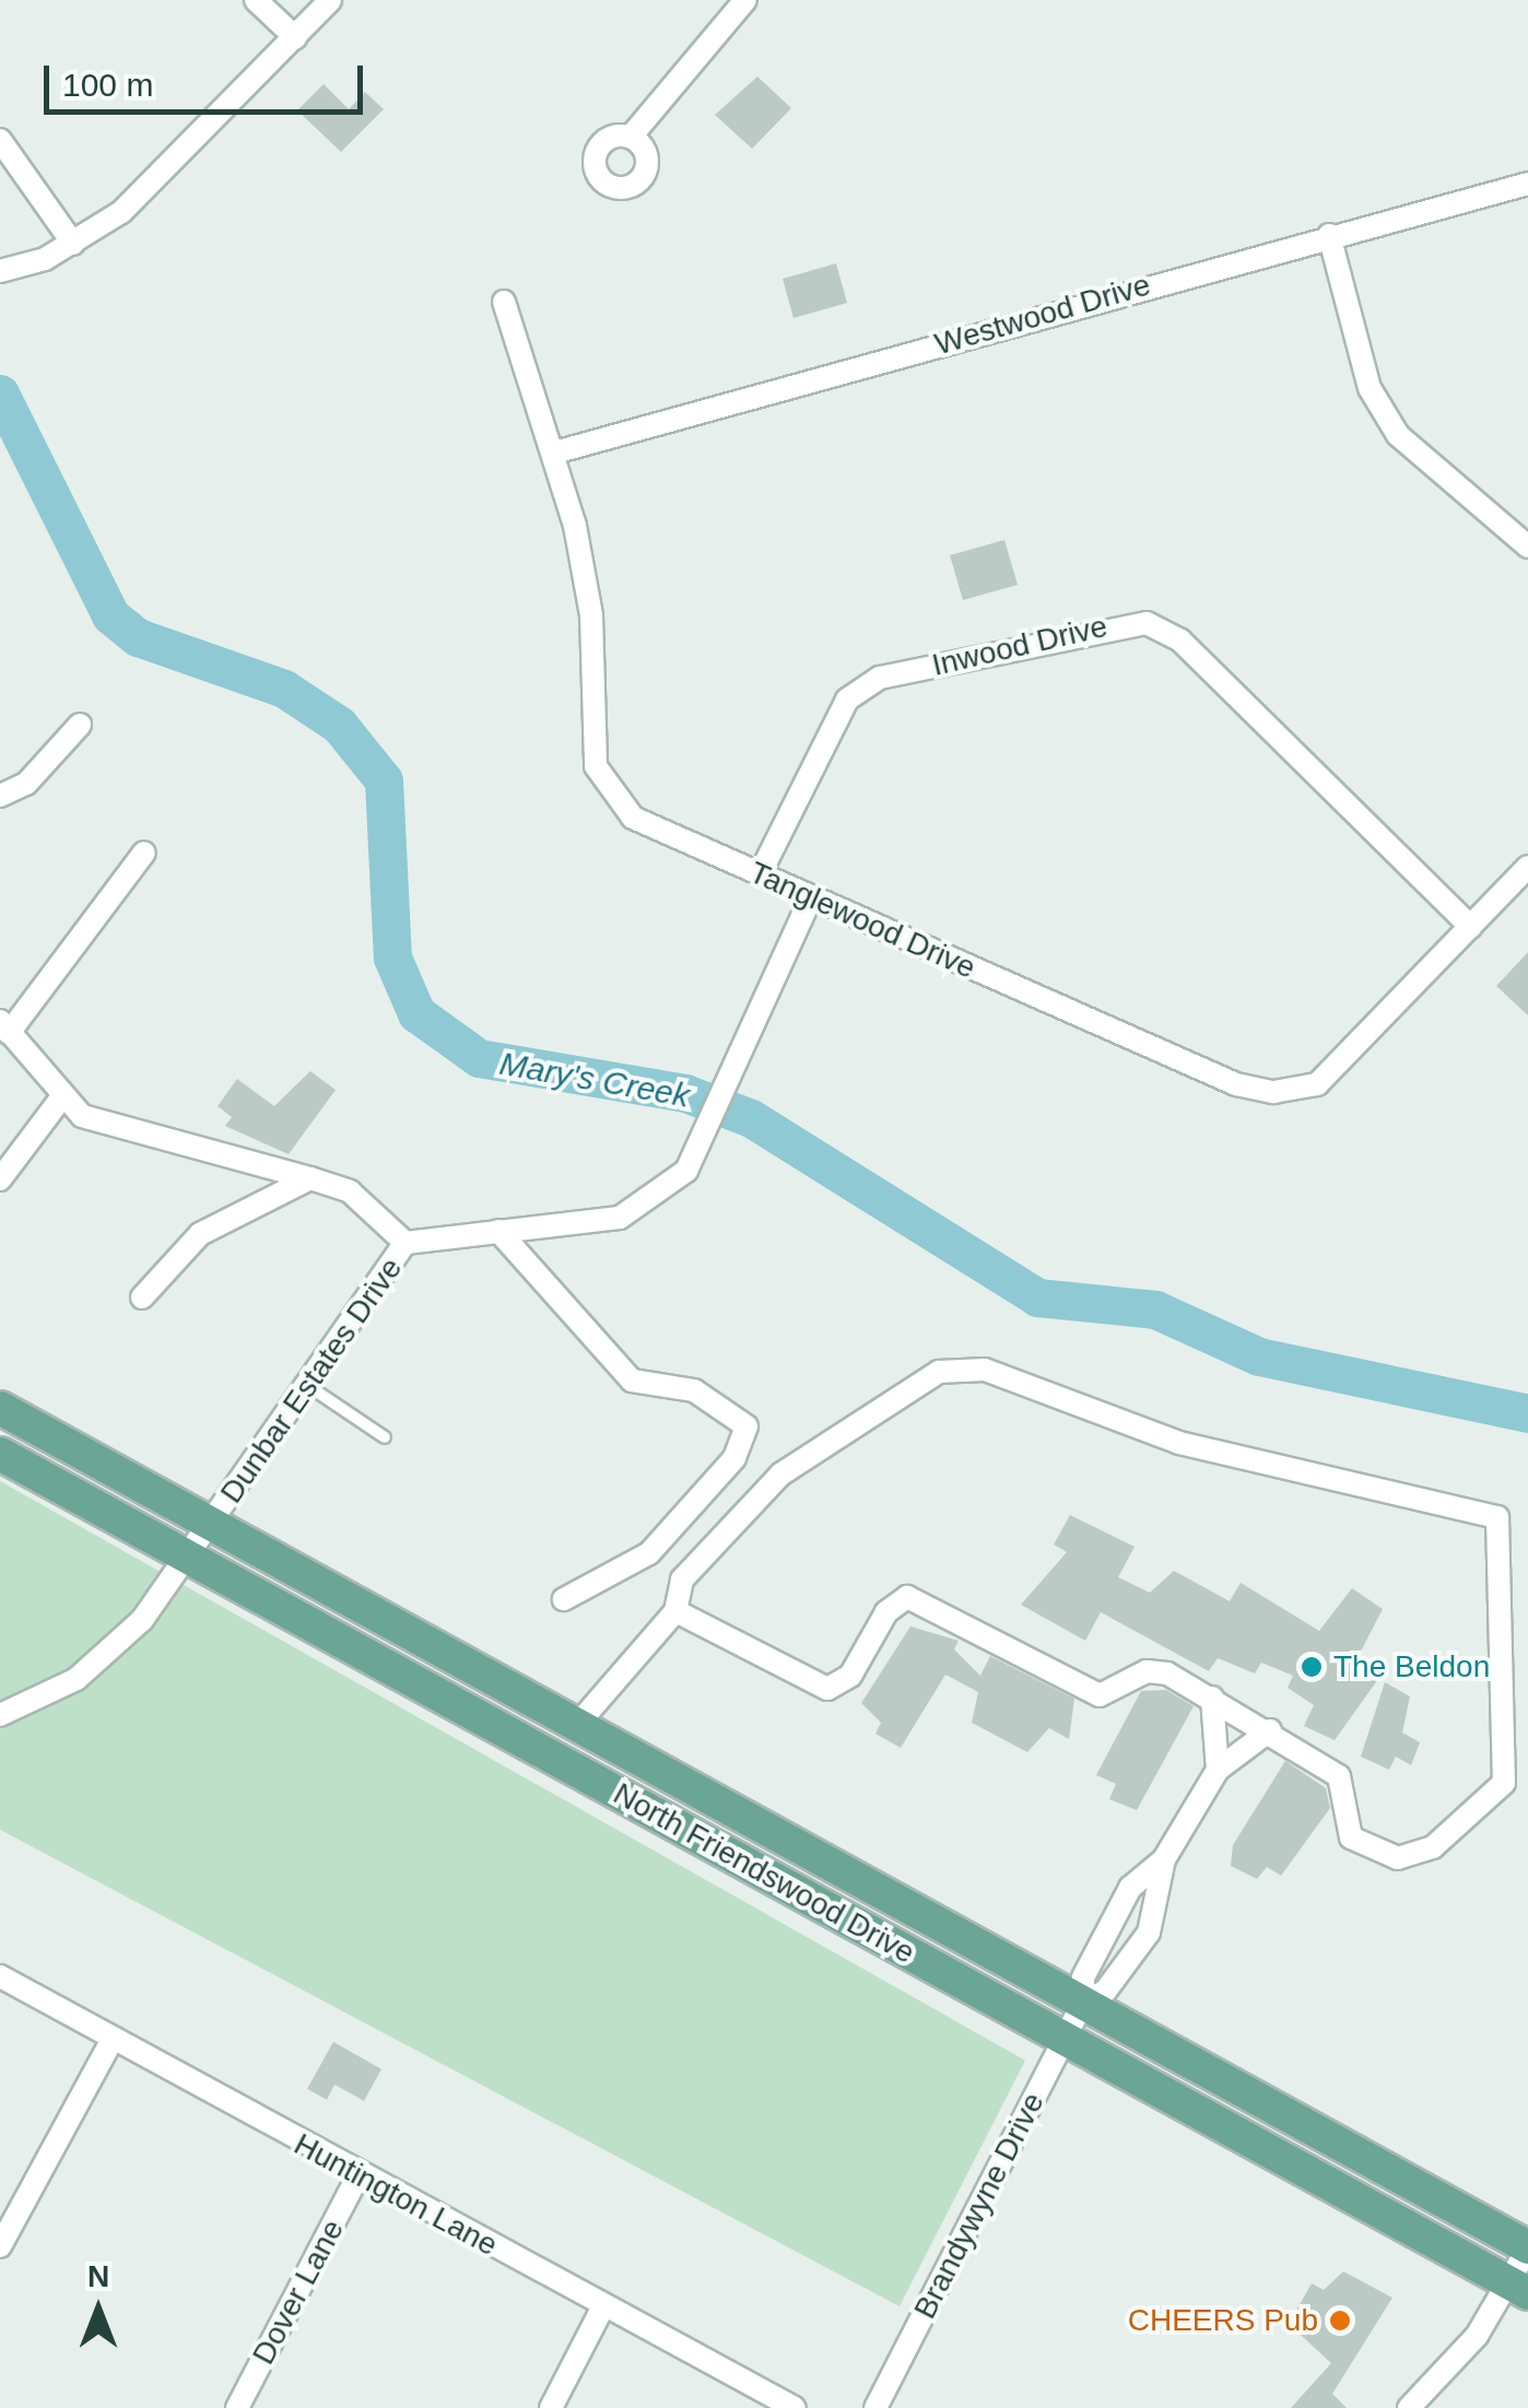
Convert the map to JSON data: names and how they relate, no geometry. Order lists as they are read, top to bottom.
{
  "streets": {
    "main road": ["North Friendswood Drive"],
    "street": [
      "Westwood Drive",
      "Inwood Drive",
      "Tanglewood Drive",
      "Dunbar Estates Drive",
      "Huntington Lane",
      "Brandywyne Drive",
      "Dover Lane"
    ]
  },
  "crossings": [
    ["Westwood Drive", "Tanglewood Drive"],
    ["Inwood Drive", "Tanglewood Drive"],
    ["Tanglewood Drive", "Dunbar Estates Drive"],
    ["Dunbar Estates Drive", "North Friendswood Drive"],
    ["North Friendswood Drive", "Brandywyne Drive"],
    ["Huntington Lane", "Dover Lane"]
  ],
  "water": ["Mary's Creek"],
  "places": ["The Beldon", "CHEERS Pub"],
  "scale_bar": "100 m",
  "north": "top"
}
